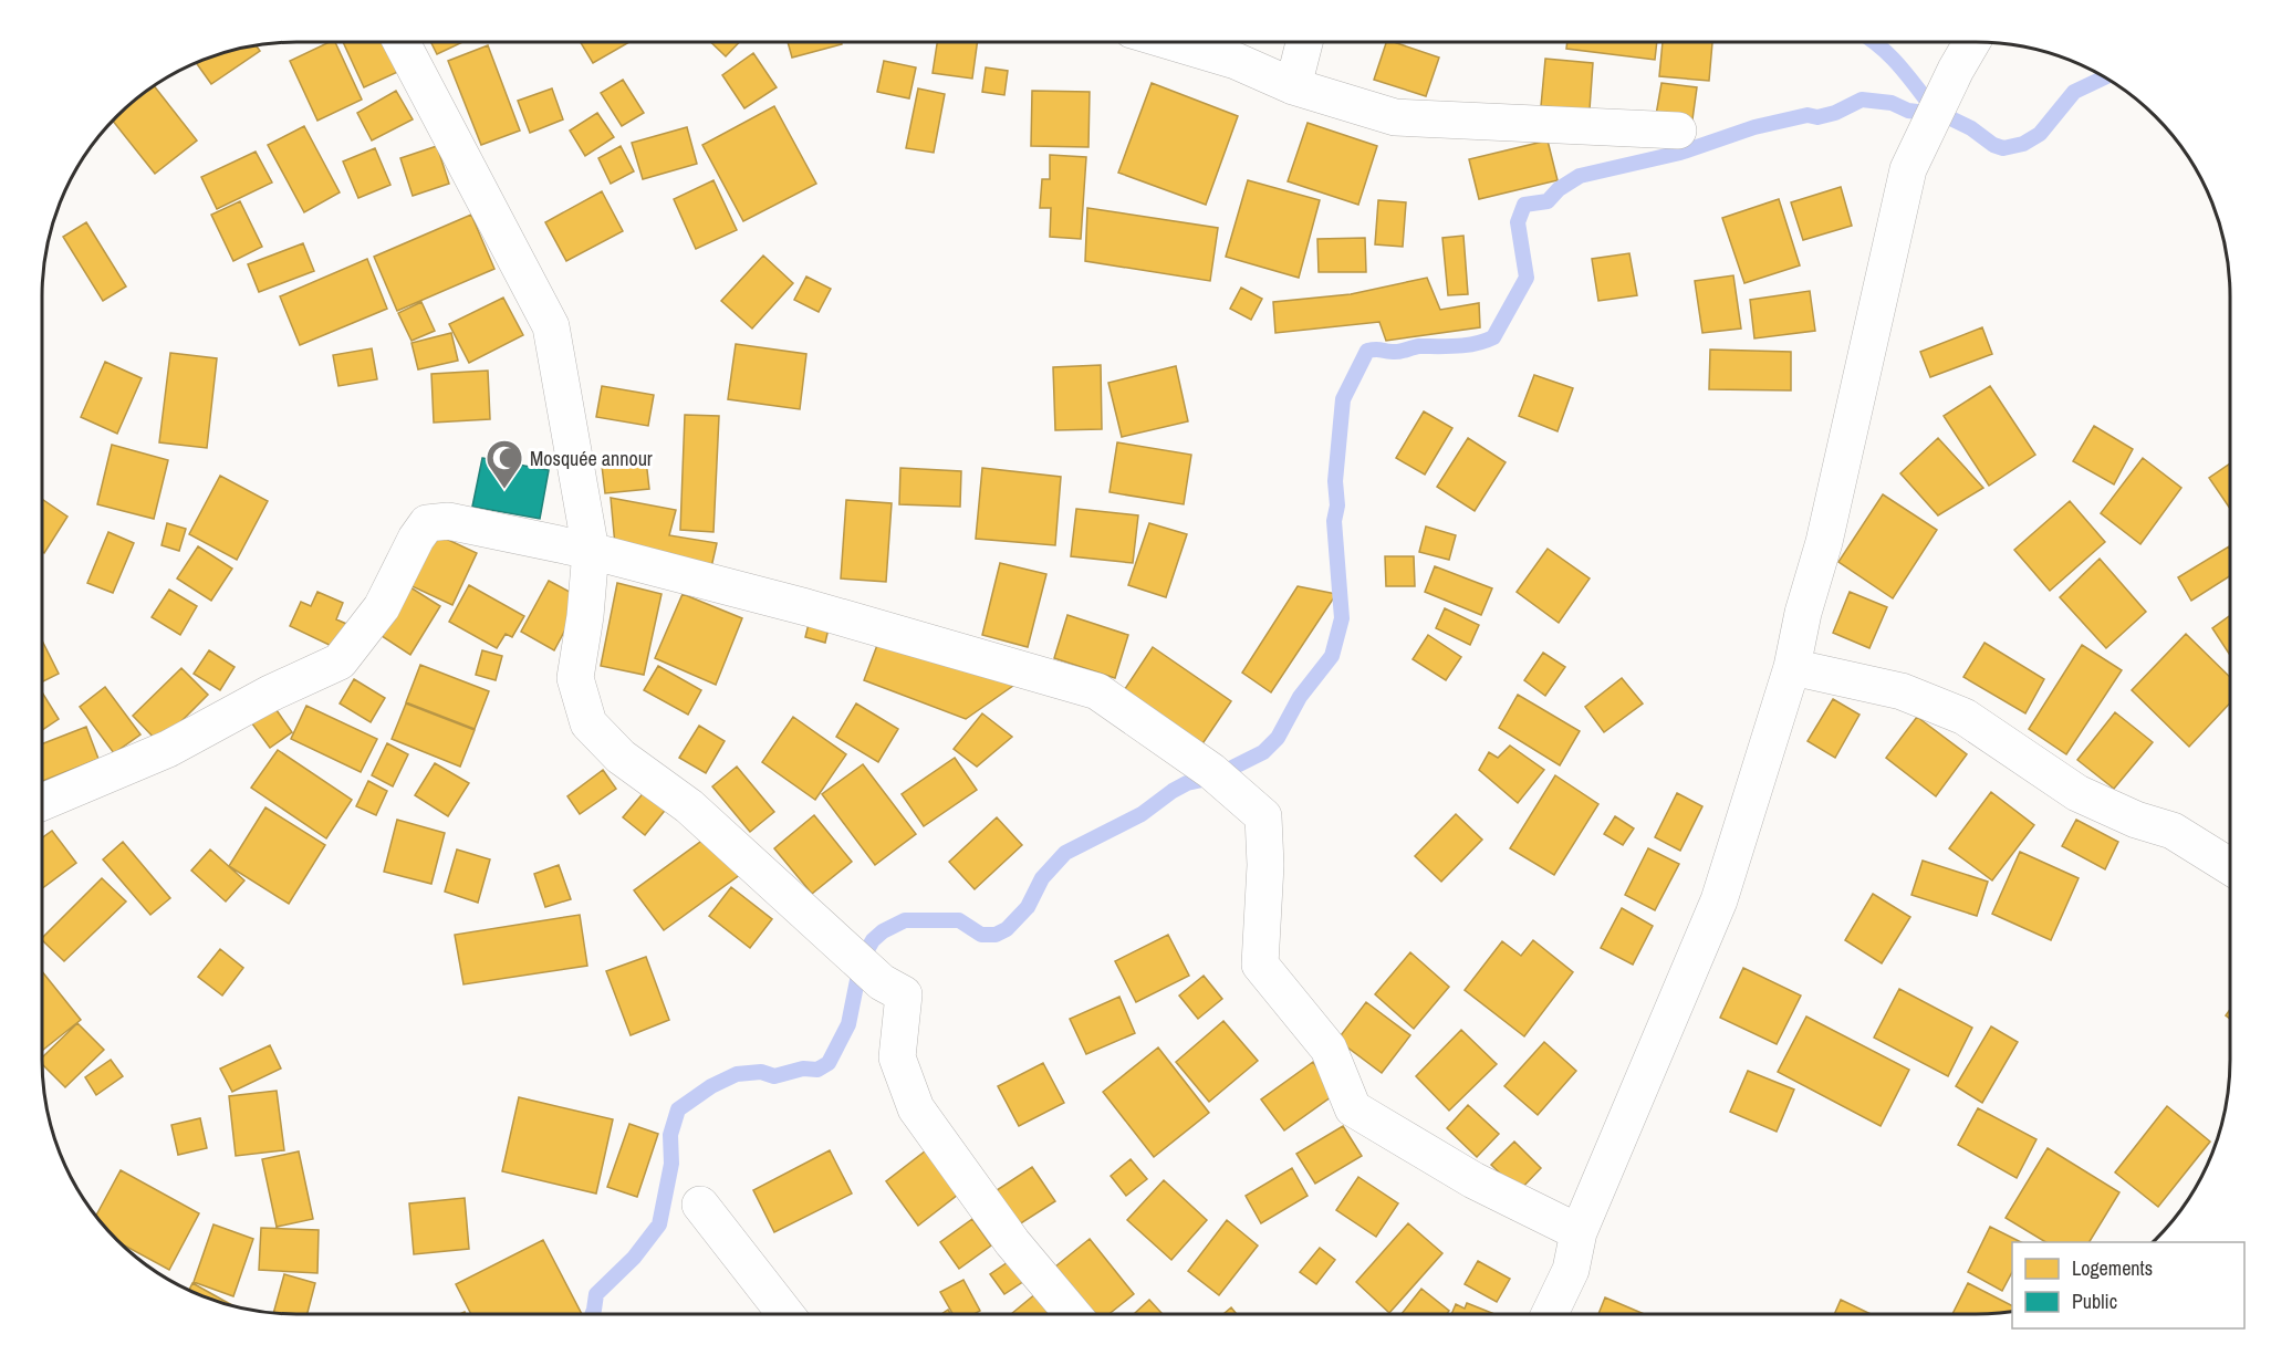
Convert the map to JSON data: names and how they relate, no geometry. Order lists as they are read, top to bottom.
{
  "places": {
    "mosque": ["Mosquée annour"]
  },
  "legend": ["Logements", "Public"]
}
